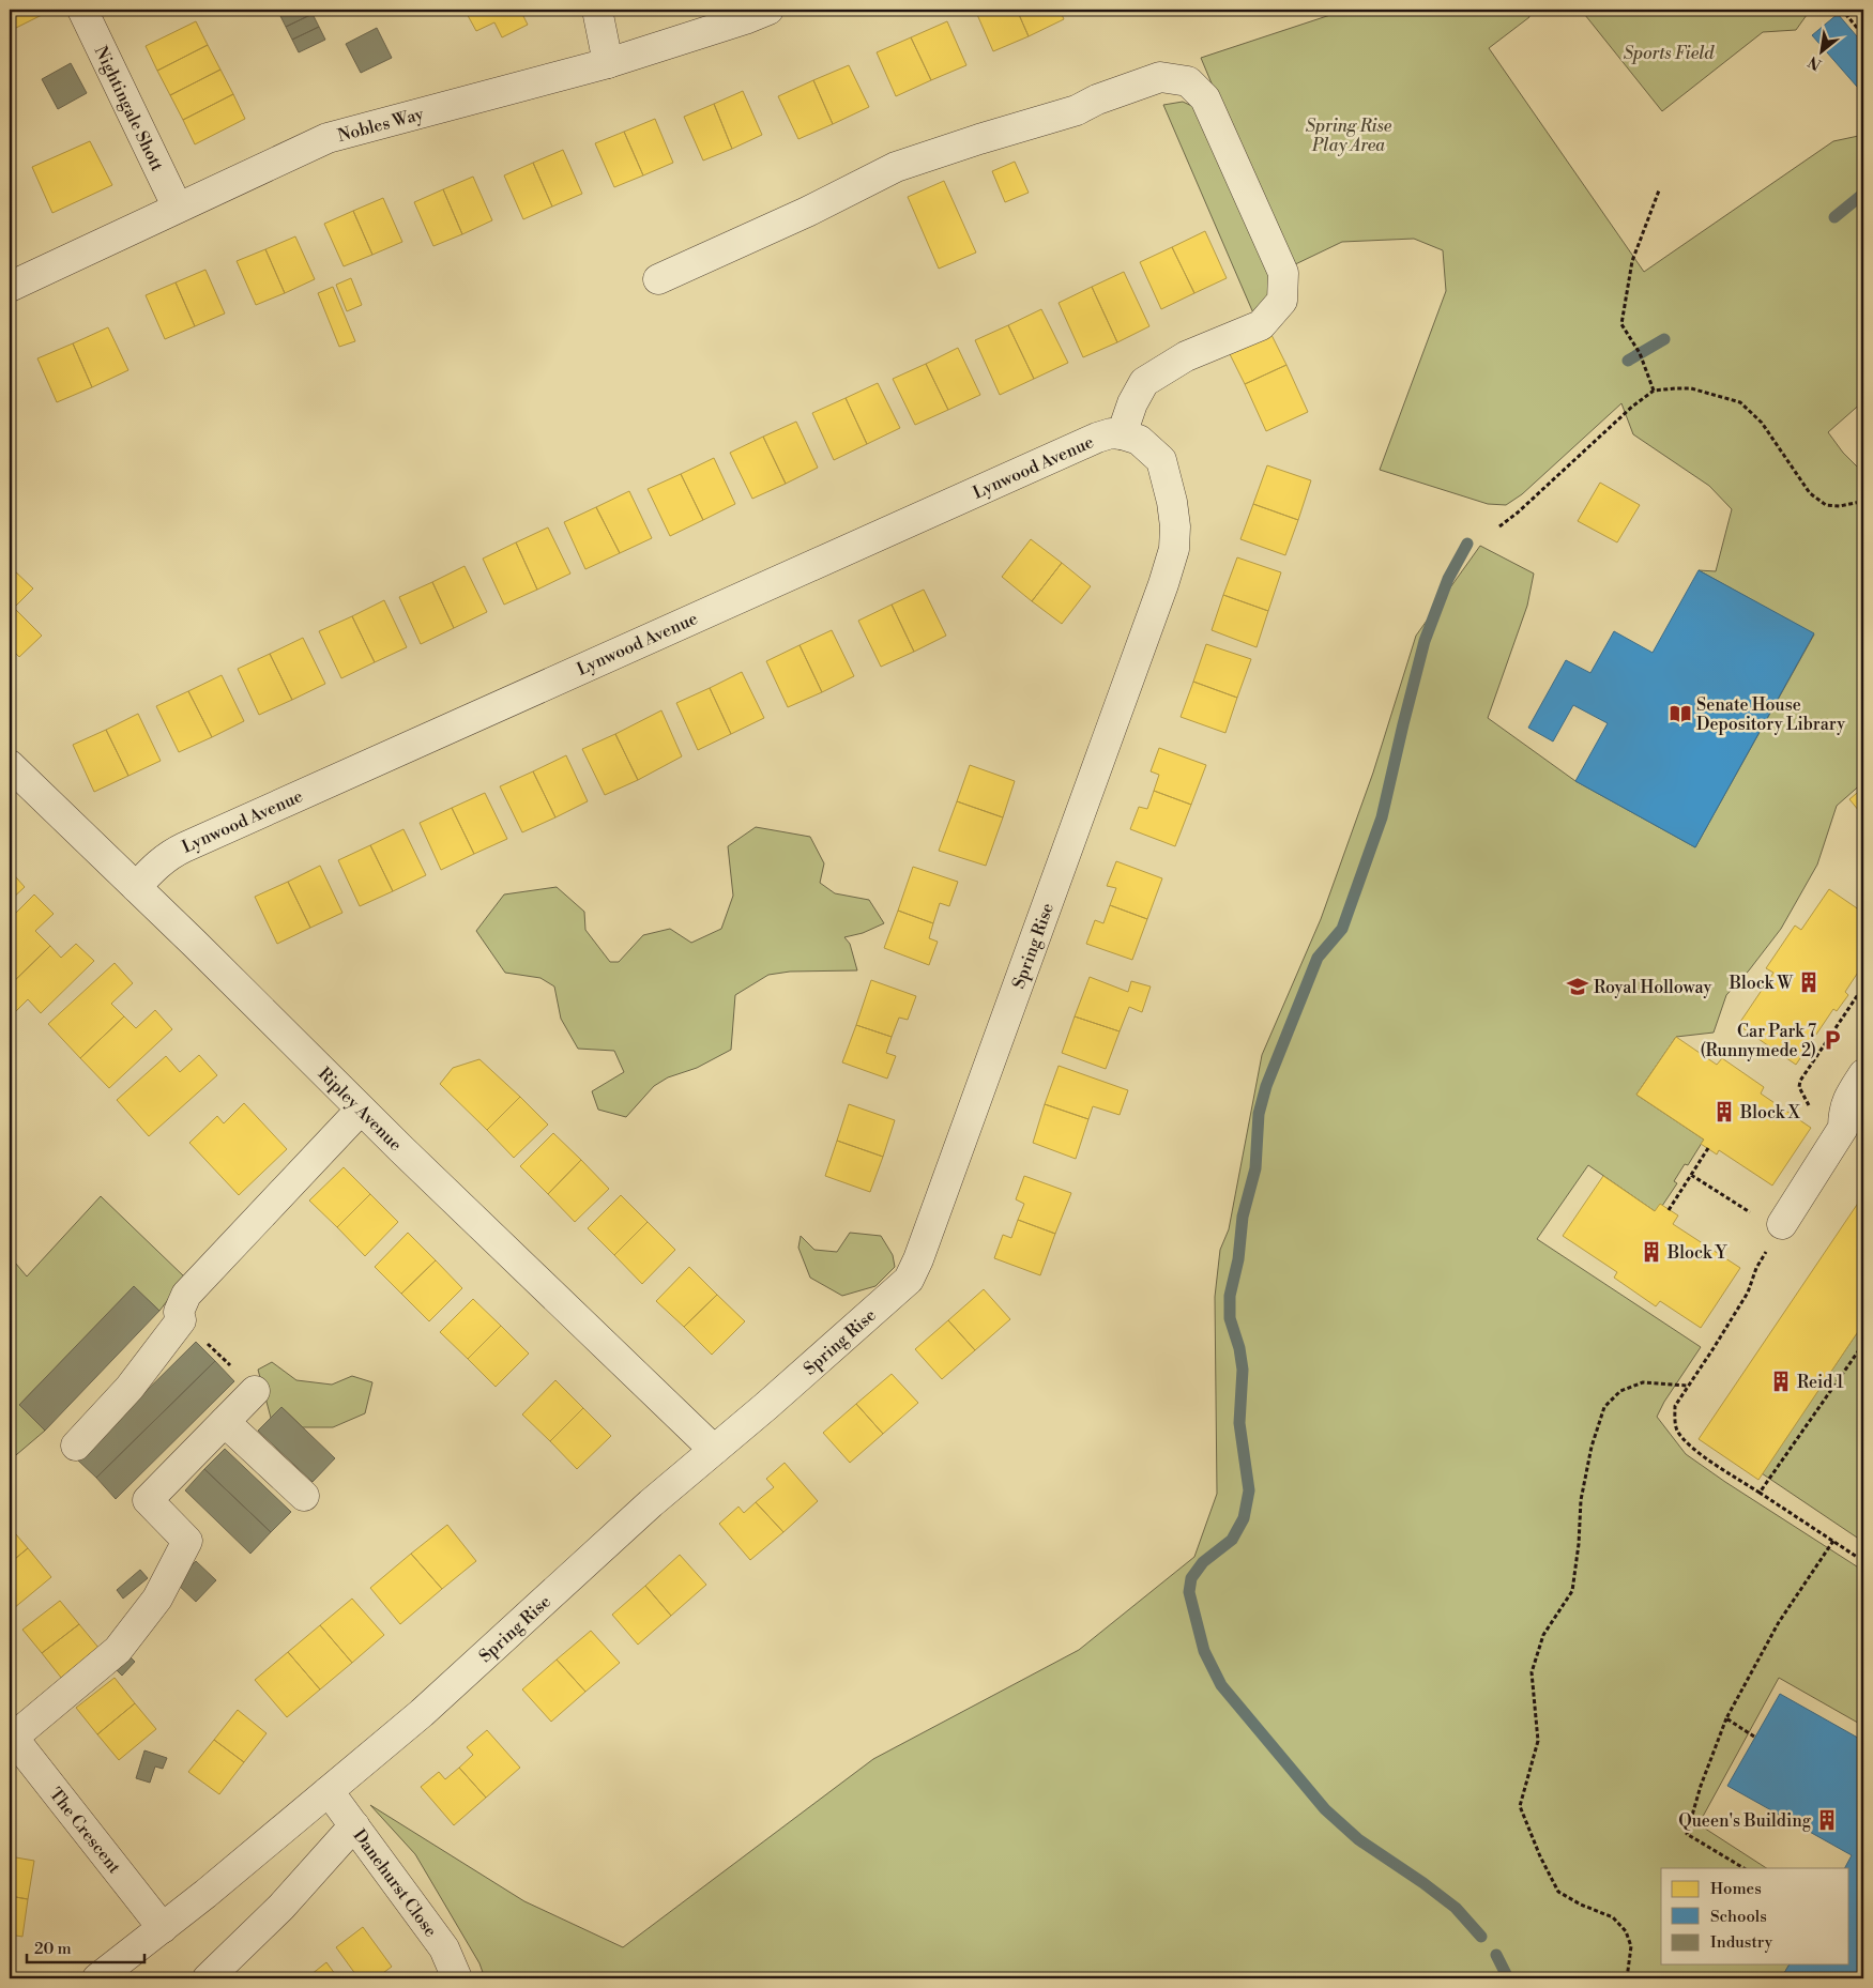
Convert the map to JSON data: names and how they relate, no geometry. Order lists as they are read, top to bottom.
{
  "streets": {
    "street": [
      "Nightingale Shott",
      "Nobles Way",
      "Lynwood Avenue",
      "Spring Rise",
      "Ripley Avenue",
      "The Crescent",
      "Danehurst Close"
    ]
  },
  "crossings": [
    ["Nightingale Shott", "Nobles Way"],
    ["Lynwood Avenue", "Spring Rise"],
    ["Lynwood Avenue", "Ripley Avenue"],
    ["Spring Rise", "Ripley Avenue"],
    ["Spring Rise", "The Crescent"],
    ["Spring Rise", "Danehurst Close"]
  ],
  "parks": ["Sports Field", "Spring Rise Play Area"],
  "places": {
    "library": ["Senate House Depository Library"],
    "building": [
      "Block W",
      "Block X",
      "Block Y",
      "Reid 1",
      "Queen's Building"
    ],
    "school or university": ["Royal Holloway"],
    "parking": ["Car Park 7 (Runnymede 2)"]
  },
  "legend": ["Homes", "Schools", "Industry"],
  "scale_bar": "20 m",
  "north": "bottom left"
}
